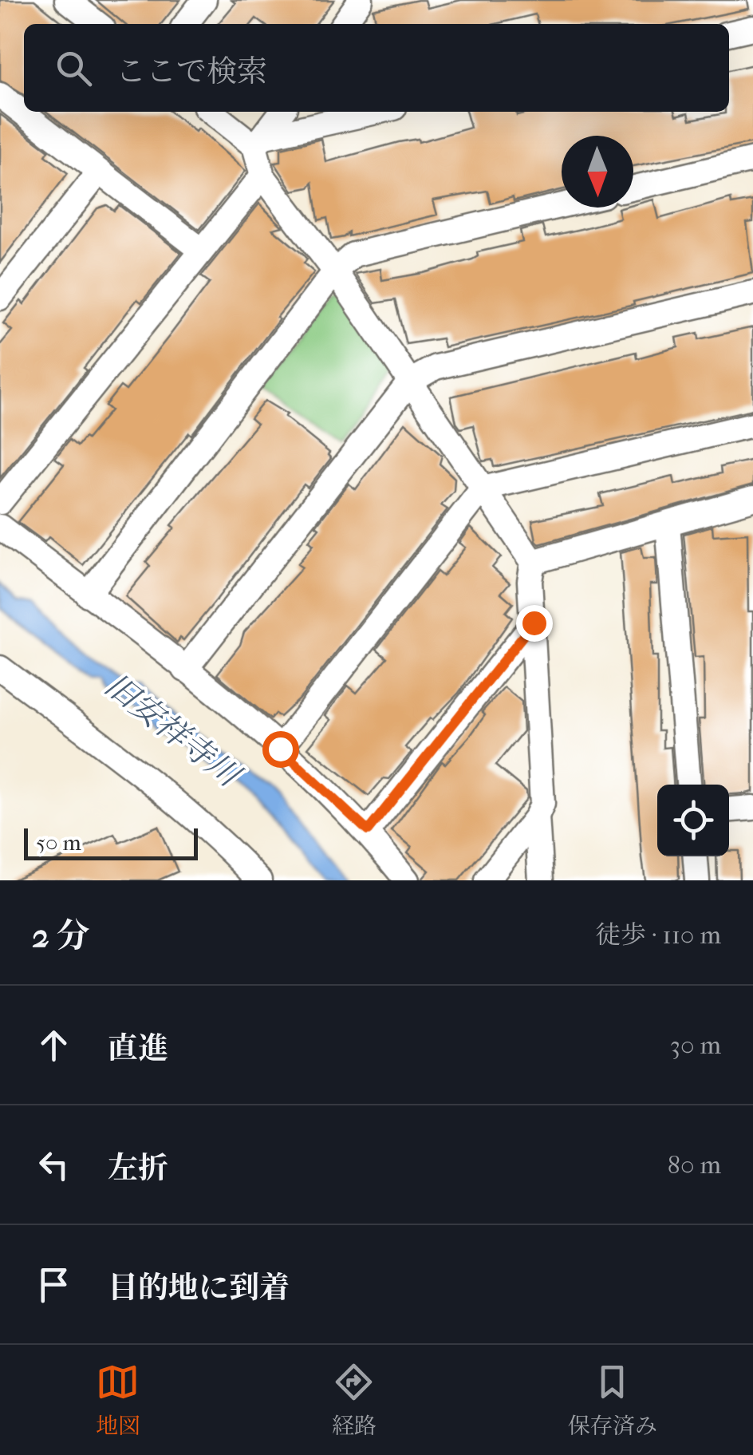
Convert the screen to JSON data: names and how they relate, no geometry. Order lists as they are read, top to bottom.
{
  "water": ["旧安祥寺川"],
  "scale_bar": "50 m",
  "north": "bottom",
  "page": {
    "search": "ここで検索",
    "scale": "50 m",
    "heading": ["2 分", "徒歩 · 110 m"],
    "list": [
      ["直進", "30 m"],
      ["左折", "80 m"],
      "目的地に到着"
    ],
    "nav": ["地図", "経路", "保存済み"]
  }
}
